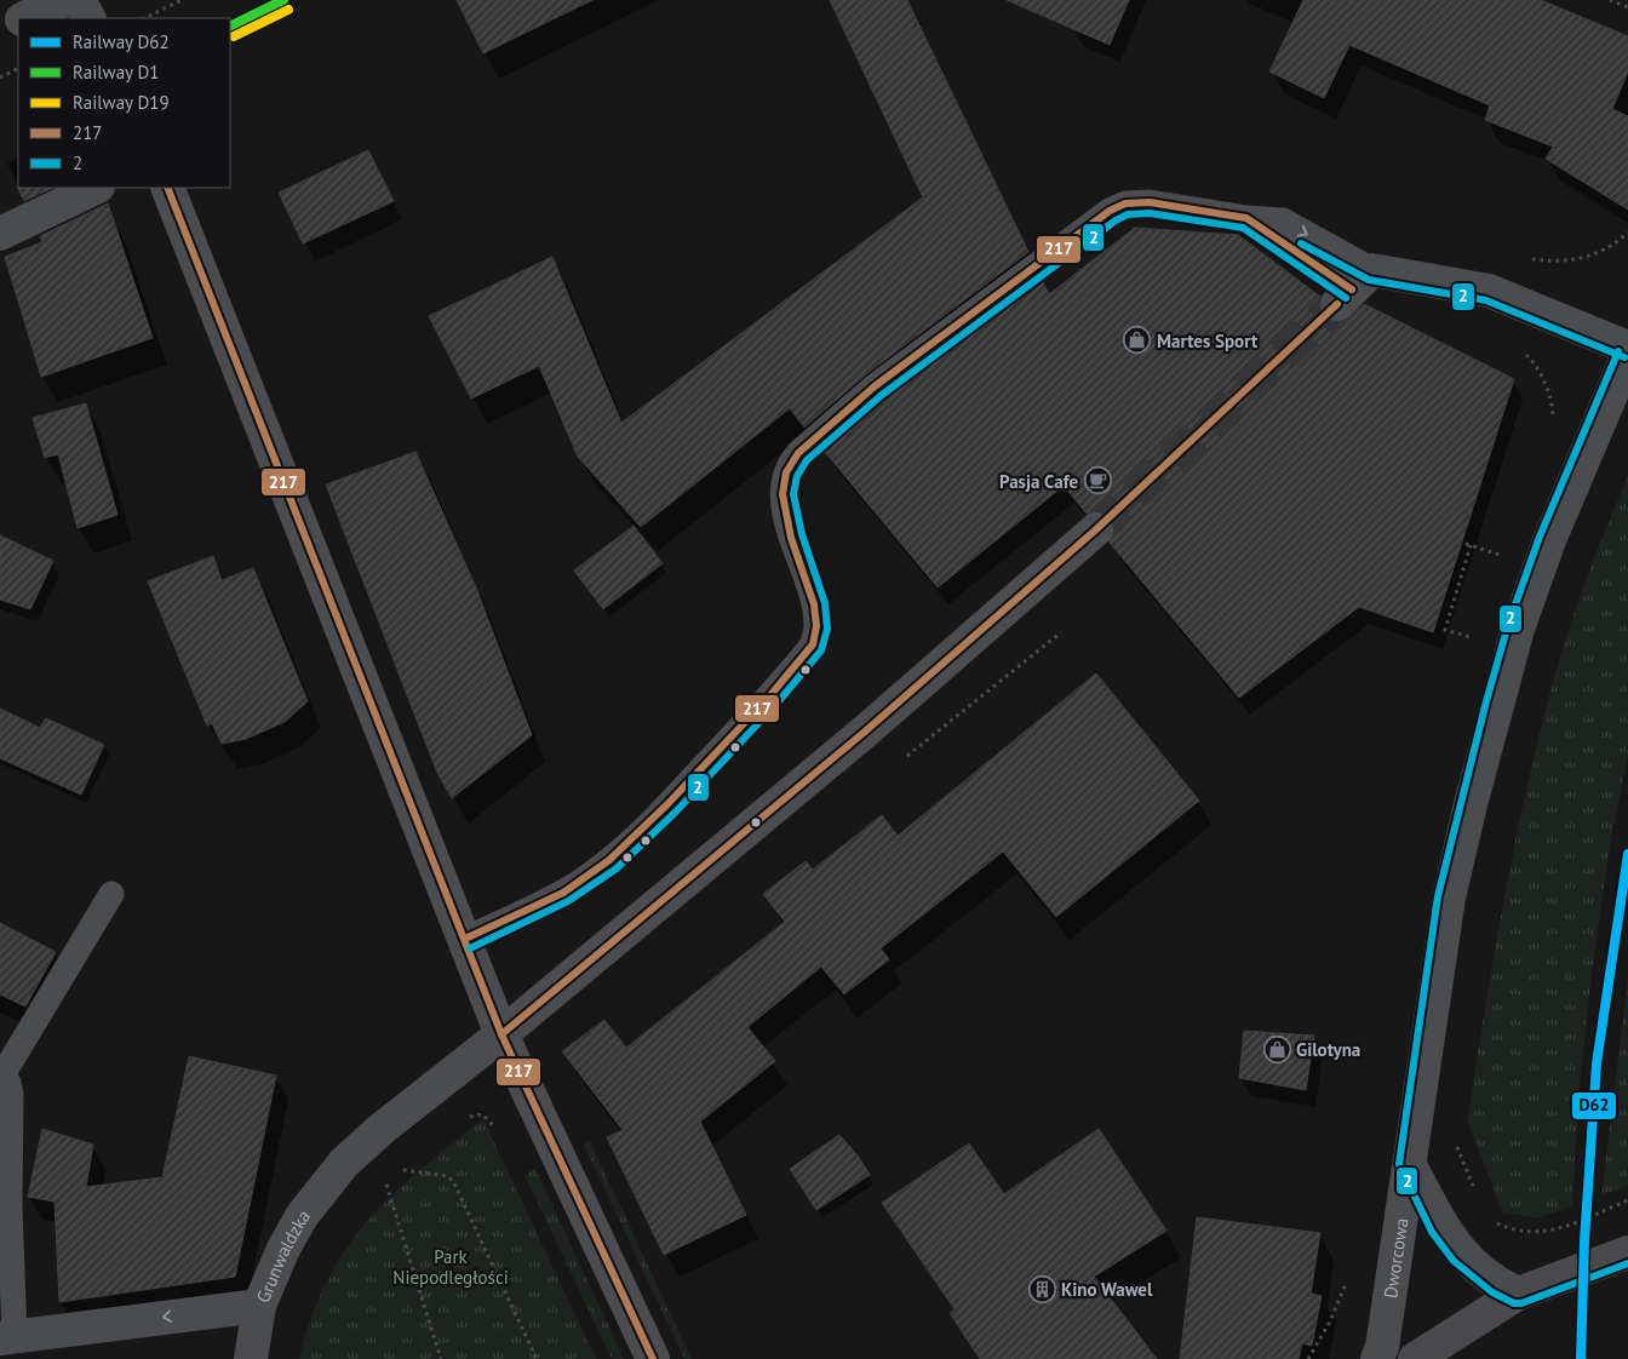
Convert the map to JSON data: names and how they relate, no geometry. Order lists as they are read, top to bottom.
{
  "streets": {
    "street": ["Grunwaldzka", "Dworcowa"]
  },
  "parks": ["Park Niepodległości"],
  "places": {
    "shop": ["Martes Sport", "Gilotyna"],
    "cafe": ["Pasja Cafe"],
    "building": ["Kino Wawel"]
  },
  "lines": [
    "rail line D1",
    "rail line D19",
    "transit line 217",
    "transit line 2",
    "rail line D62"
  ],
  "legend": [
    "Railway D62",
    "Railway D1",
    "Railway D19",
    "217",
    "2"
  ]
}
